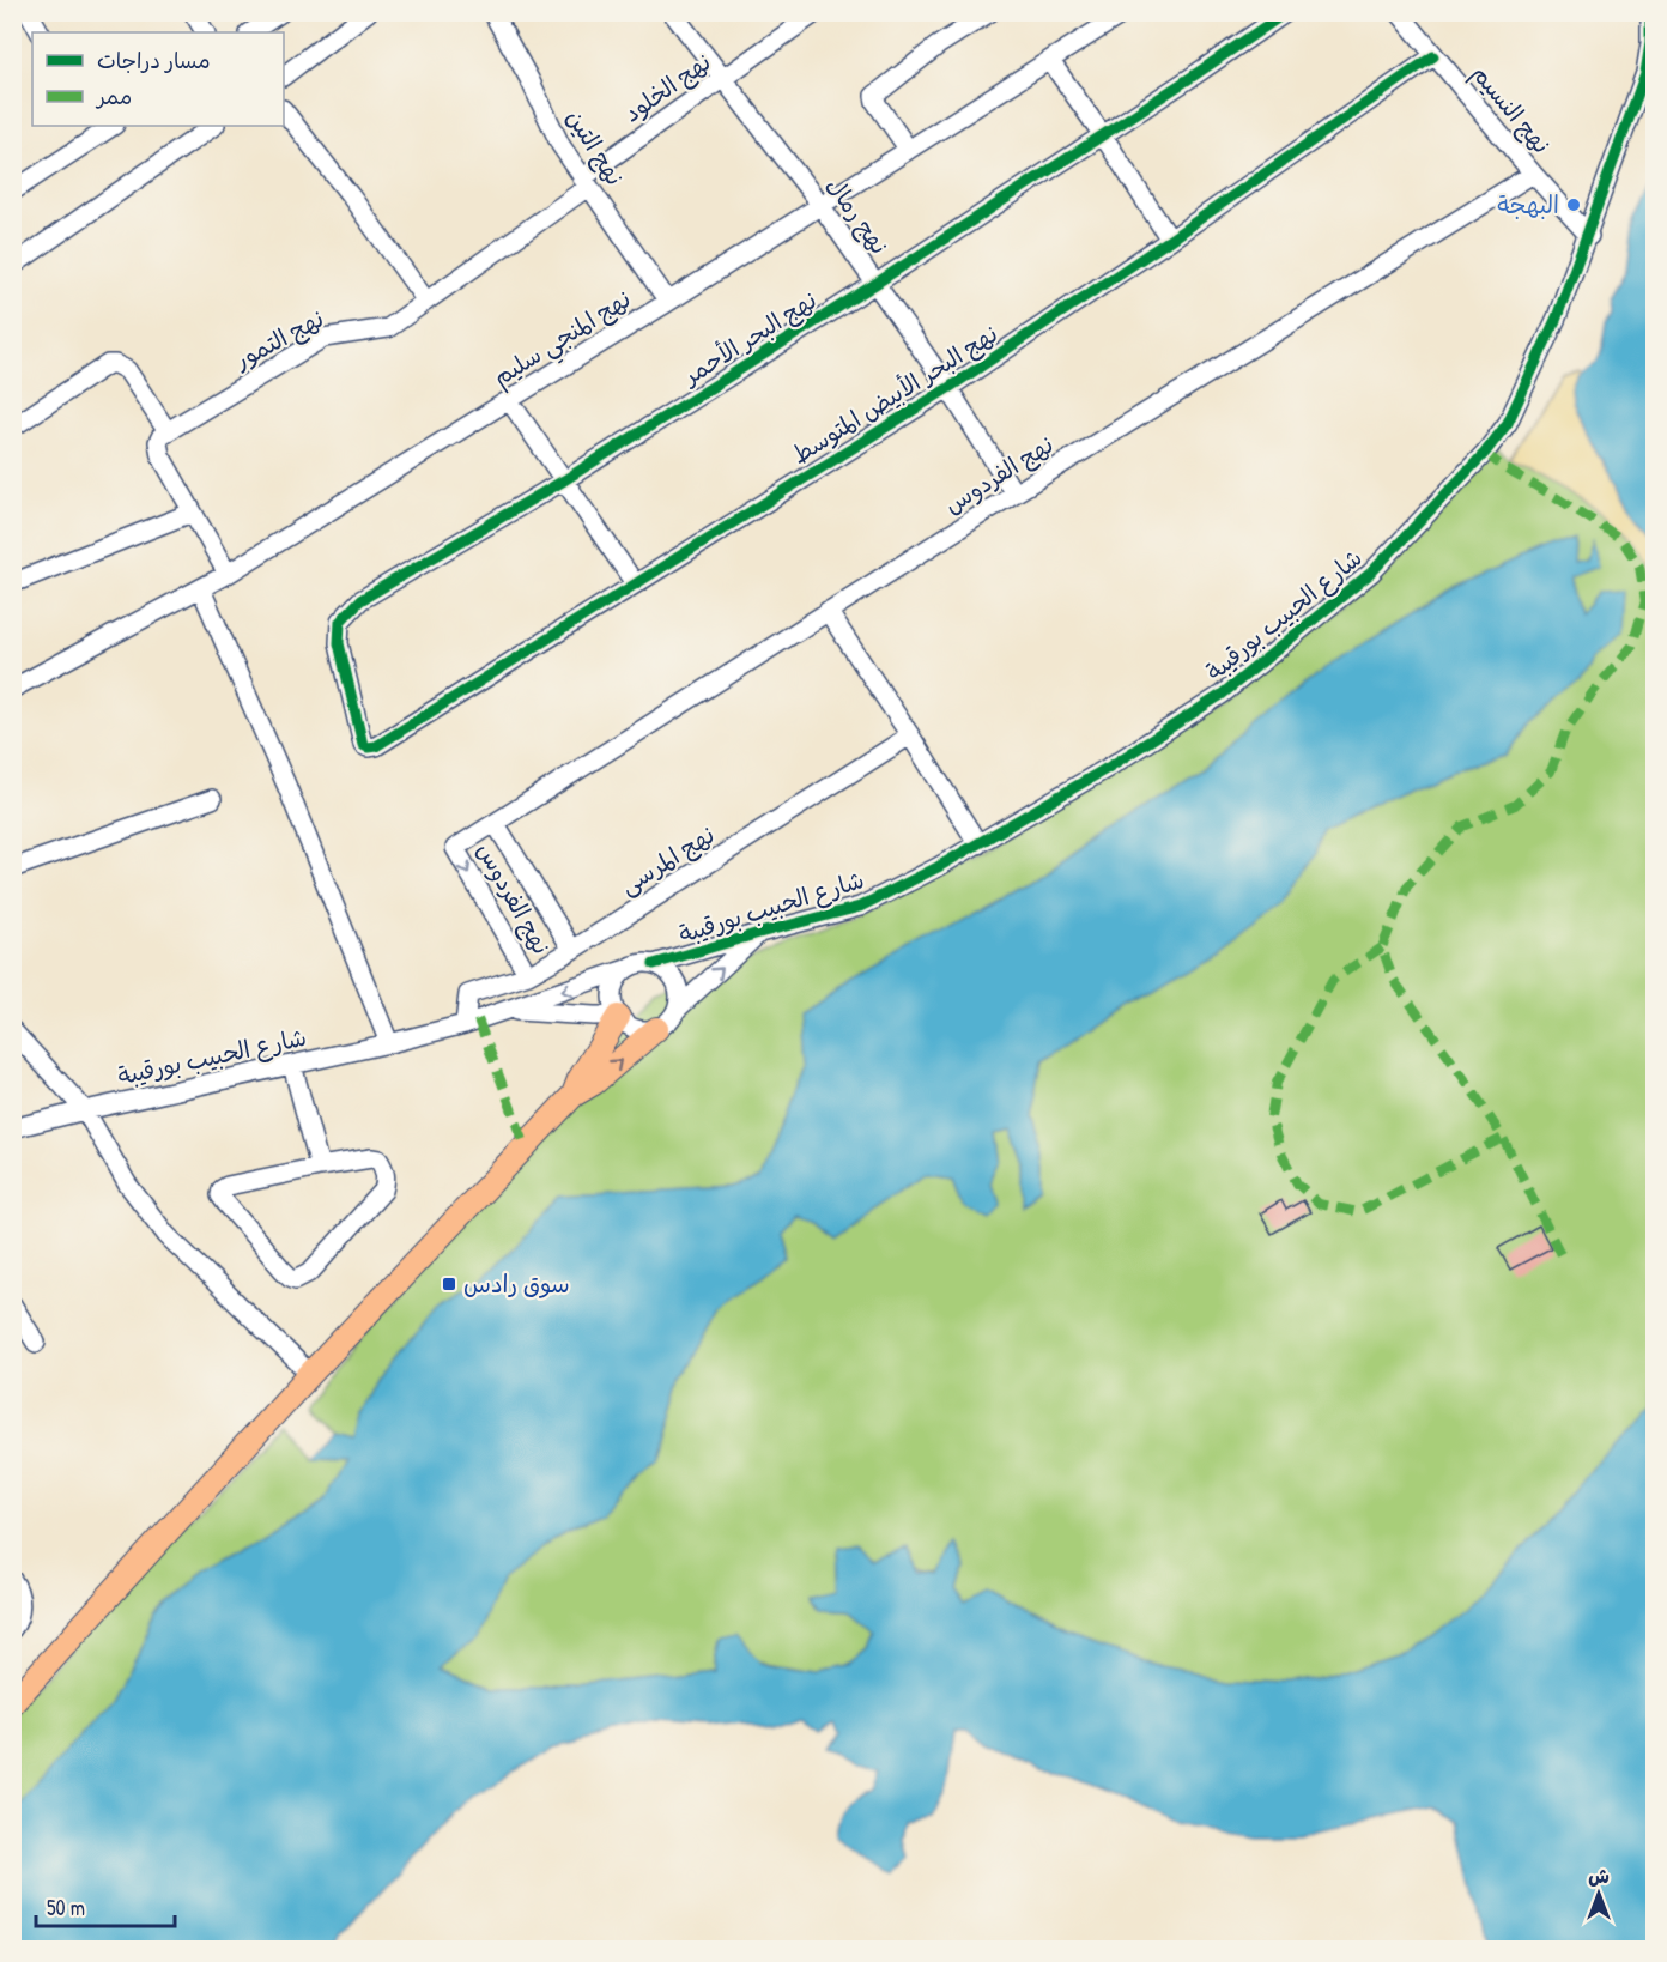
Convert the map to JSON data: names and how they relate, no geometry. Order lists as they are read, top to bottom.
{
  "streets": {
    "street": [
      "نهج الخلود",
      "نهج النسيم",
      "نهج التين",
      "نهج رمال",
      "نهج المنجي سليم",
      "نهج البحر الأحمر",
      "نهج التمور",
      "نهج البحر الأبيض المتوسط",
      "نهج الفردوس",
      "شارع الحبيب بورقيبة",
      "نهج المرسى"
    ]
  },
  "crossings": [
    ["نهج الخلود", "نهج التين"],
    ["نهج الخلود", "نهج رمال"],
    ["نهج الخلود", "نهج التمور"],
    ["نهج النسيم", "نهج البحر الأبيض المتوسط"],
    ["نهج النسيم", "نهج الفردوس"],
    ["نهج النسيم", "شارع الحبيب بورقيبة"],
    ["نهج التين", "نهج المنجي سليم"],
    ["نهج التين", "نهج التمور"],
    ["نهج رمال", "نهج المنجي سليم"],
    ["نهج رمال", "نهج البحر الأحمر"],
    ["نهج رمال", "نهج البحر الأبيض المتوسط"],
    ["نهج رمال", "نهج الفردوس"],
    ["نهج البحر الأحمر", "نهج البحر الأبيض المتوسط"],
    ["نهج الفردوس", "نهج المرسى"],
    ["شارع الحبيب بورقيبة", "نهج المرسى"]
  ],
  "places": {
    "other": ["البهجة"],
    "transit": ["سوق رادس"]
  },
  "legend": ["مسار دراجات", "ممر"],
  "scale_bar": "50 m",
  "north": "top"
}
